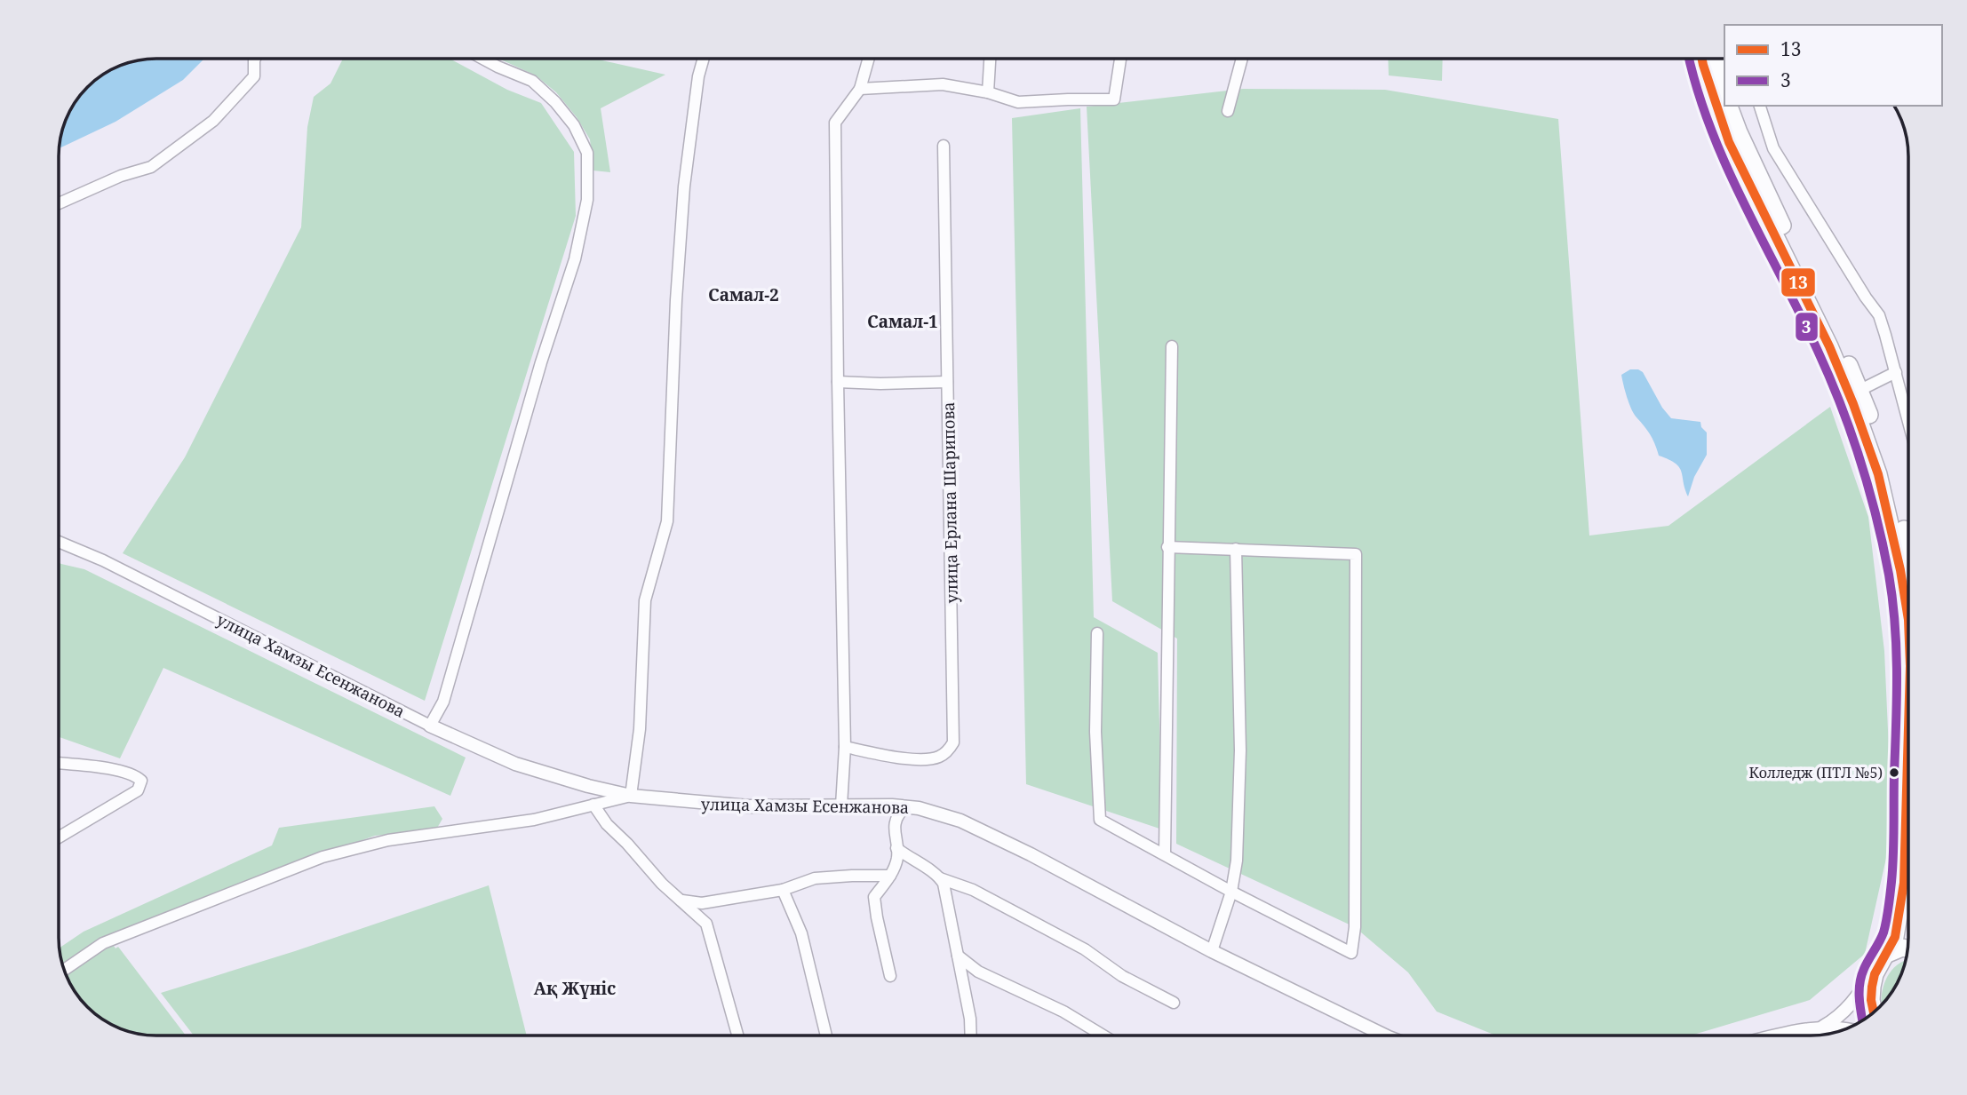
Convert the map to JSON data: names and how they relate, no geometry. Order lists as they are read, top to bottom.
{
  "streets": {
    "street": ["улица Ерлана Шарипова", "улица Хамзы Есенжанова"]
  },
  "districts": ["Самал-2", "Самал-1", "Ақ Жүніс"],
  "places": ["Колледж (ПТЛ №5)"],
  "lines": ["transit line 13", "transit line 3"],
  "legend": ["13", "3"]
}
